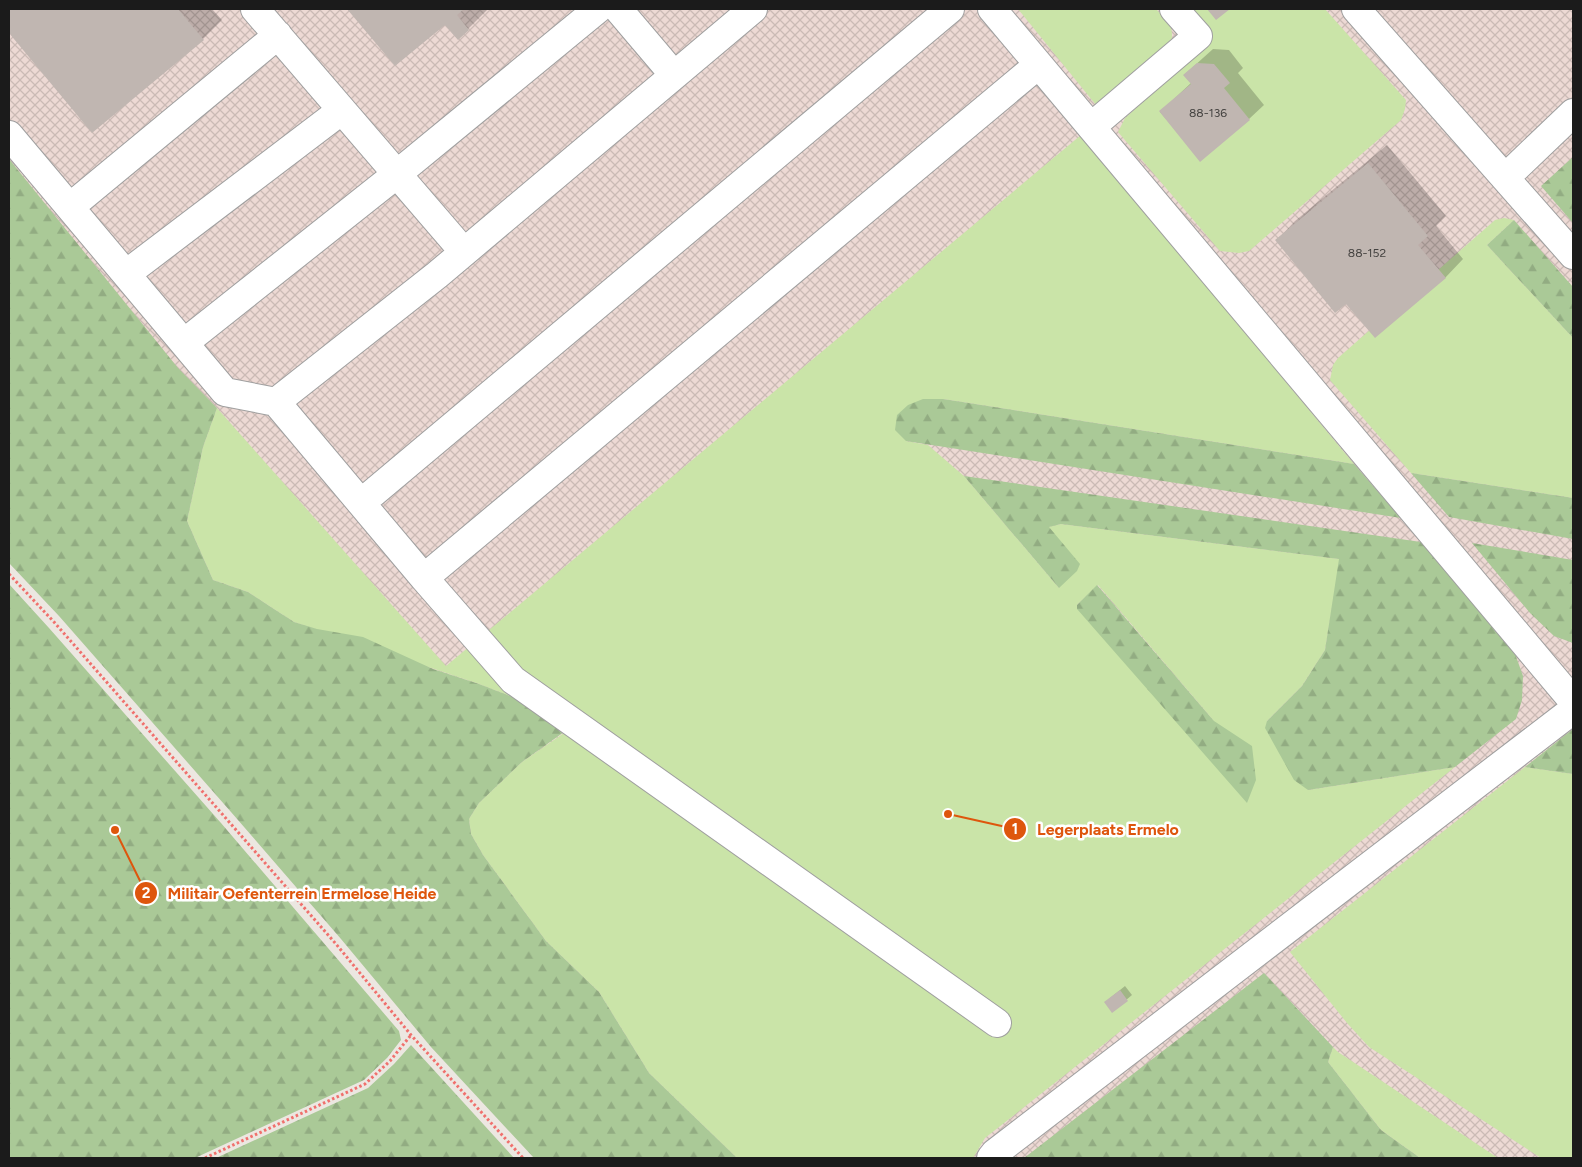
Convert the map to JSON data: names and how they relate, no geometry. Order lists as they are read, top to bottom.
{
  "places": ["Legerplaats Ermelo", "Militair Oefenterrein Ermelose Heide"],
  "house_numbers": ["88-136", "88-152"]
}
